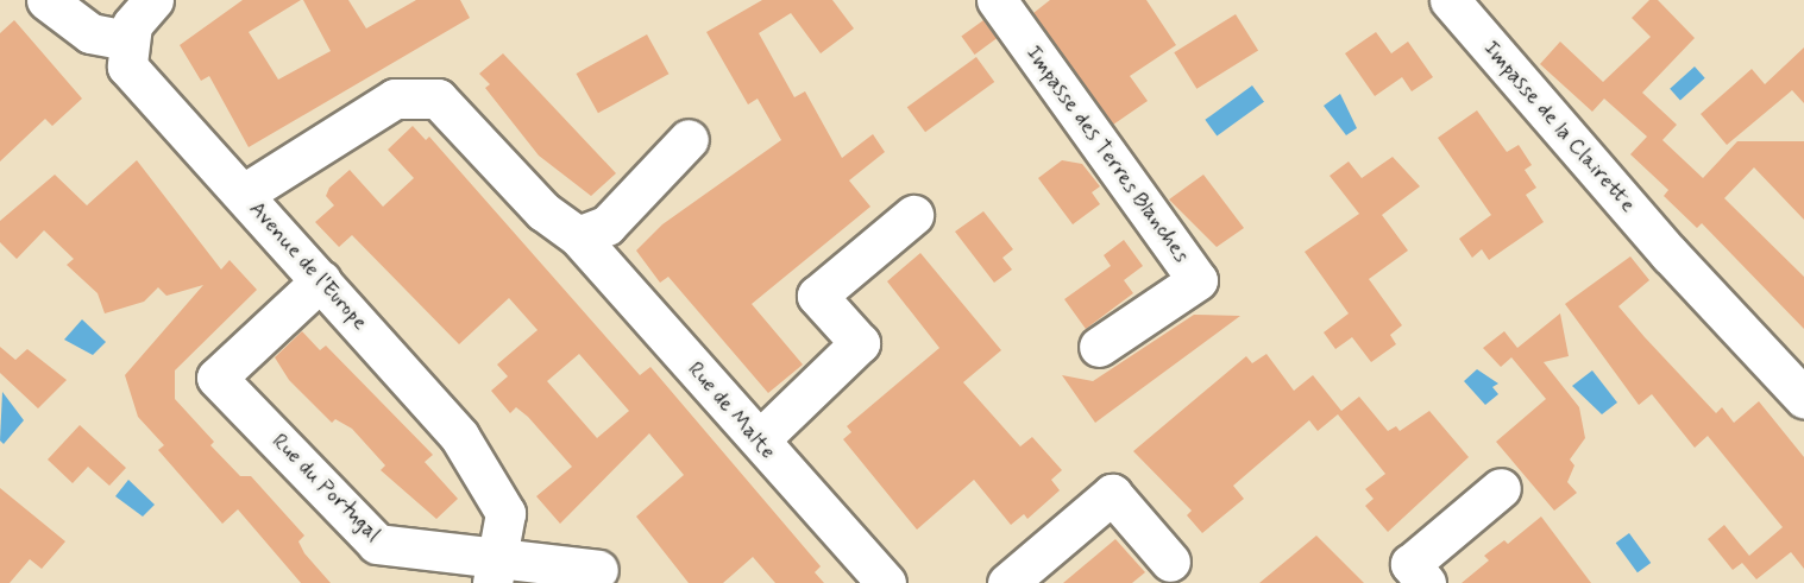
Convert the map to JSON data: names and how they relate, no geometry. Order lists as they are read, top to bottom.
{
  "streets": {
    "street": [
      "Impasse de la Clairette",
      "Impasse des Terres Blanches",
      "Avenue de l'Europe",
      "Rue de Malte",
      "Rue du Portugal"
    ]
  },
  "crossings": [
    ["Avenue de l'Europe", "Rue de Malte"],
    ["Avenue de l'Europe", "Rue du Portugal"]
  ]
}
